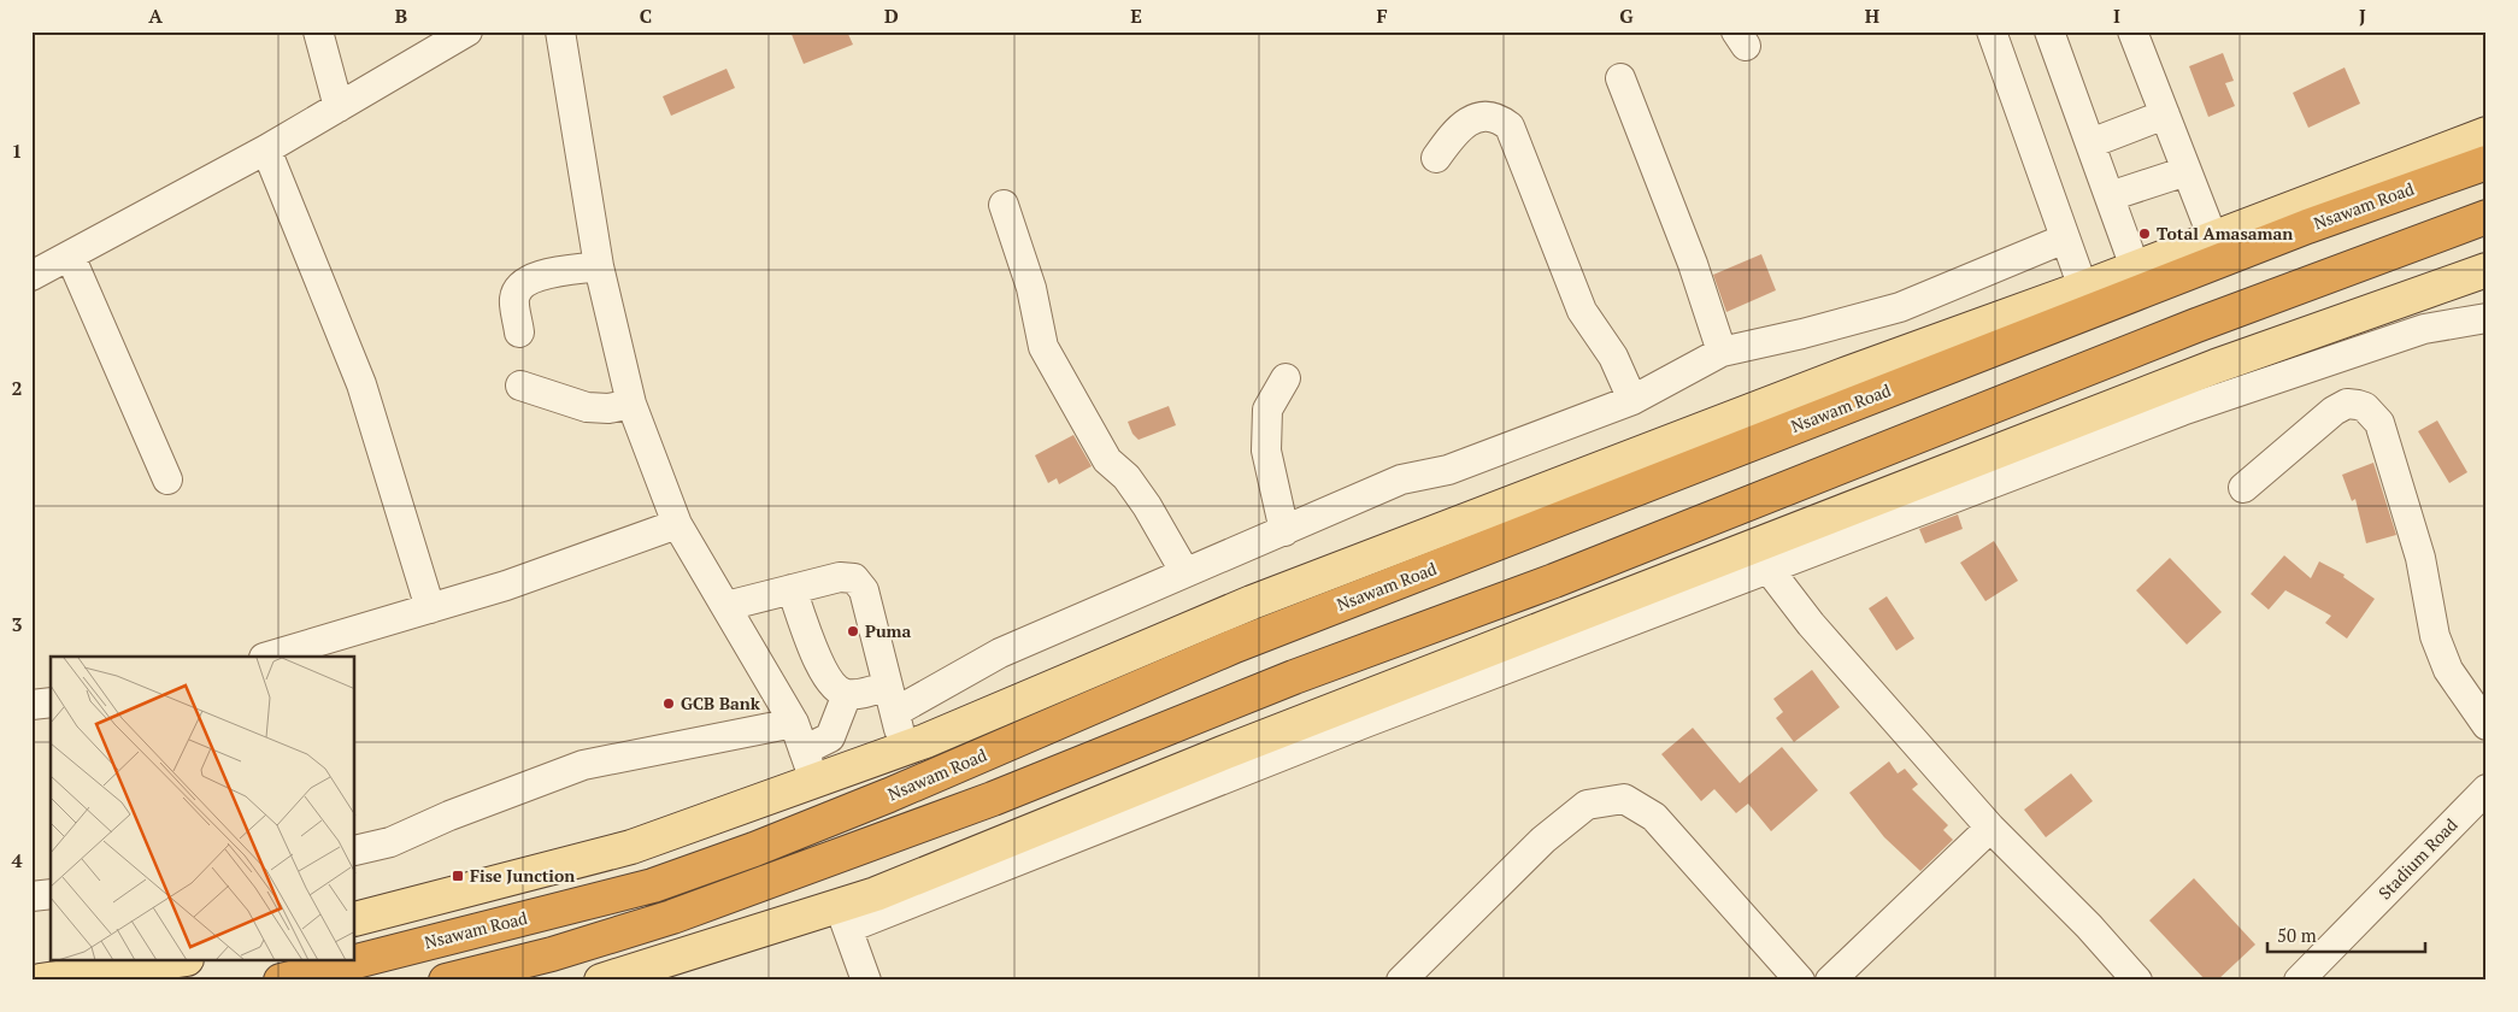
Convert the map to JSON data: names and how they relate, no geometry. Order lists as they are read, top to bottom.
{
  "streets": {
    "highway": ["Nsawam Road"],
    "street": ["Stadium Road"]
  },
  "places": {
    "other": ["Total Amasaman", "Puma", "GCB Bank"],
    "transit": ["Fise Junction"]
  },
  "scale_bar": "50 m",
  "grid": {
    "columns": [
      "A",
      "B",
      "C",
      "D",
      "E",
      "F",
      "G",
      "H",
      "I",
      "J"
    ],
    "rows": [
      "1",
      "2",
      "3",
      "4"
    ]
  }
}
